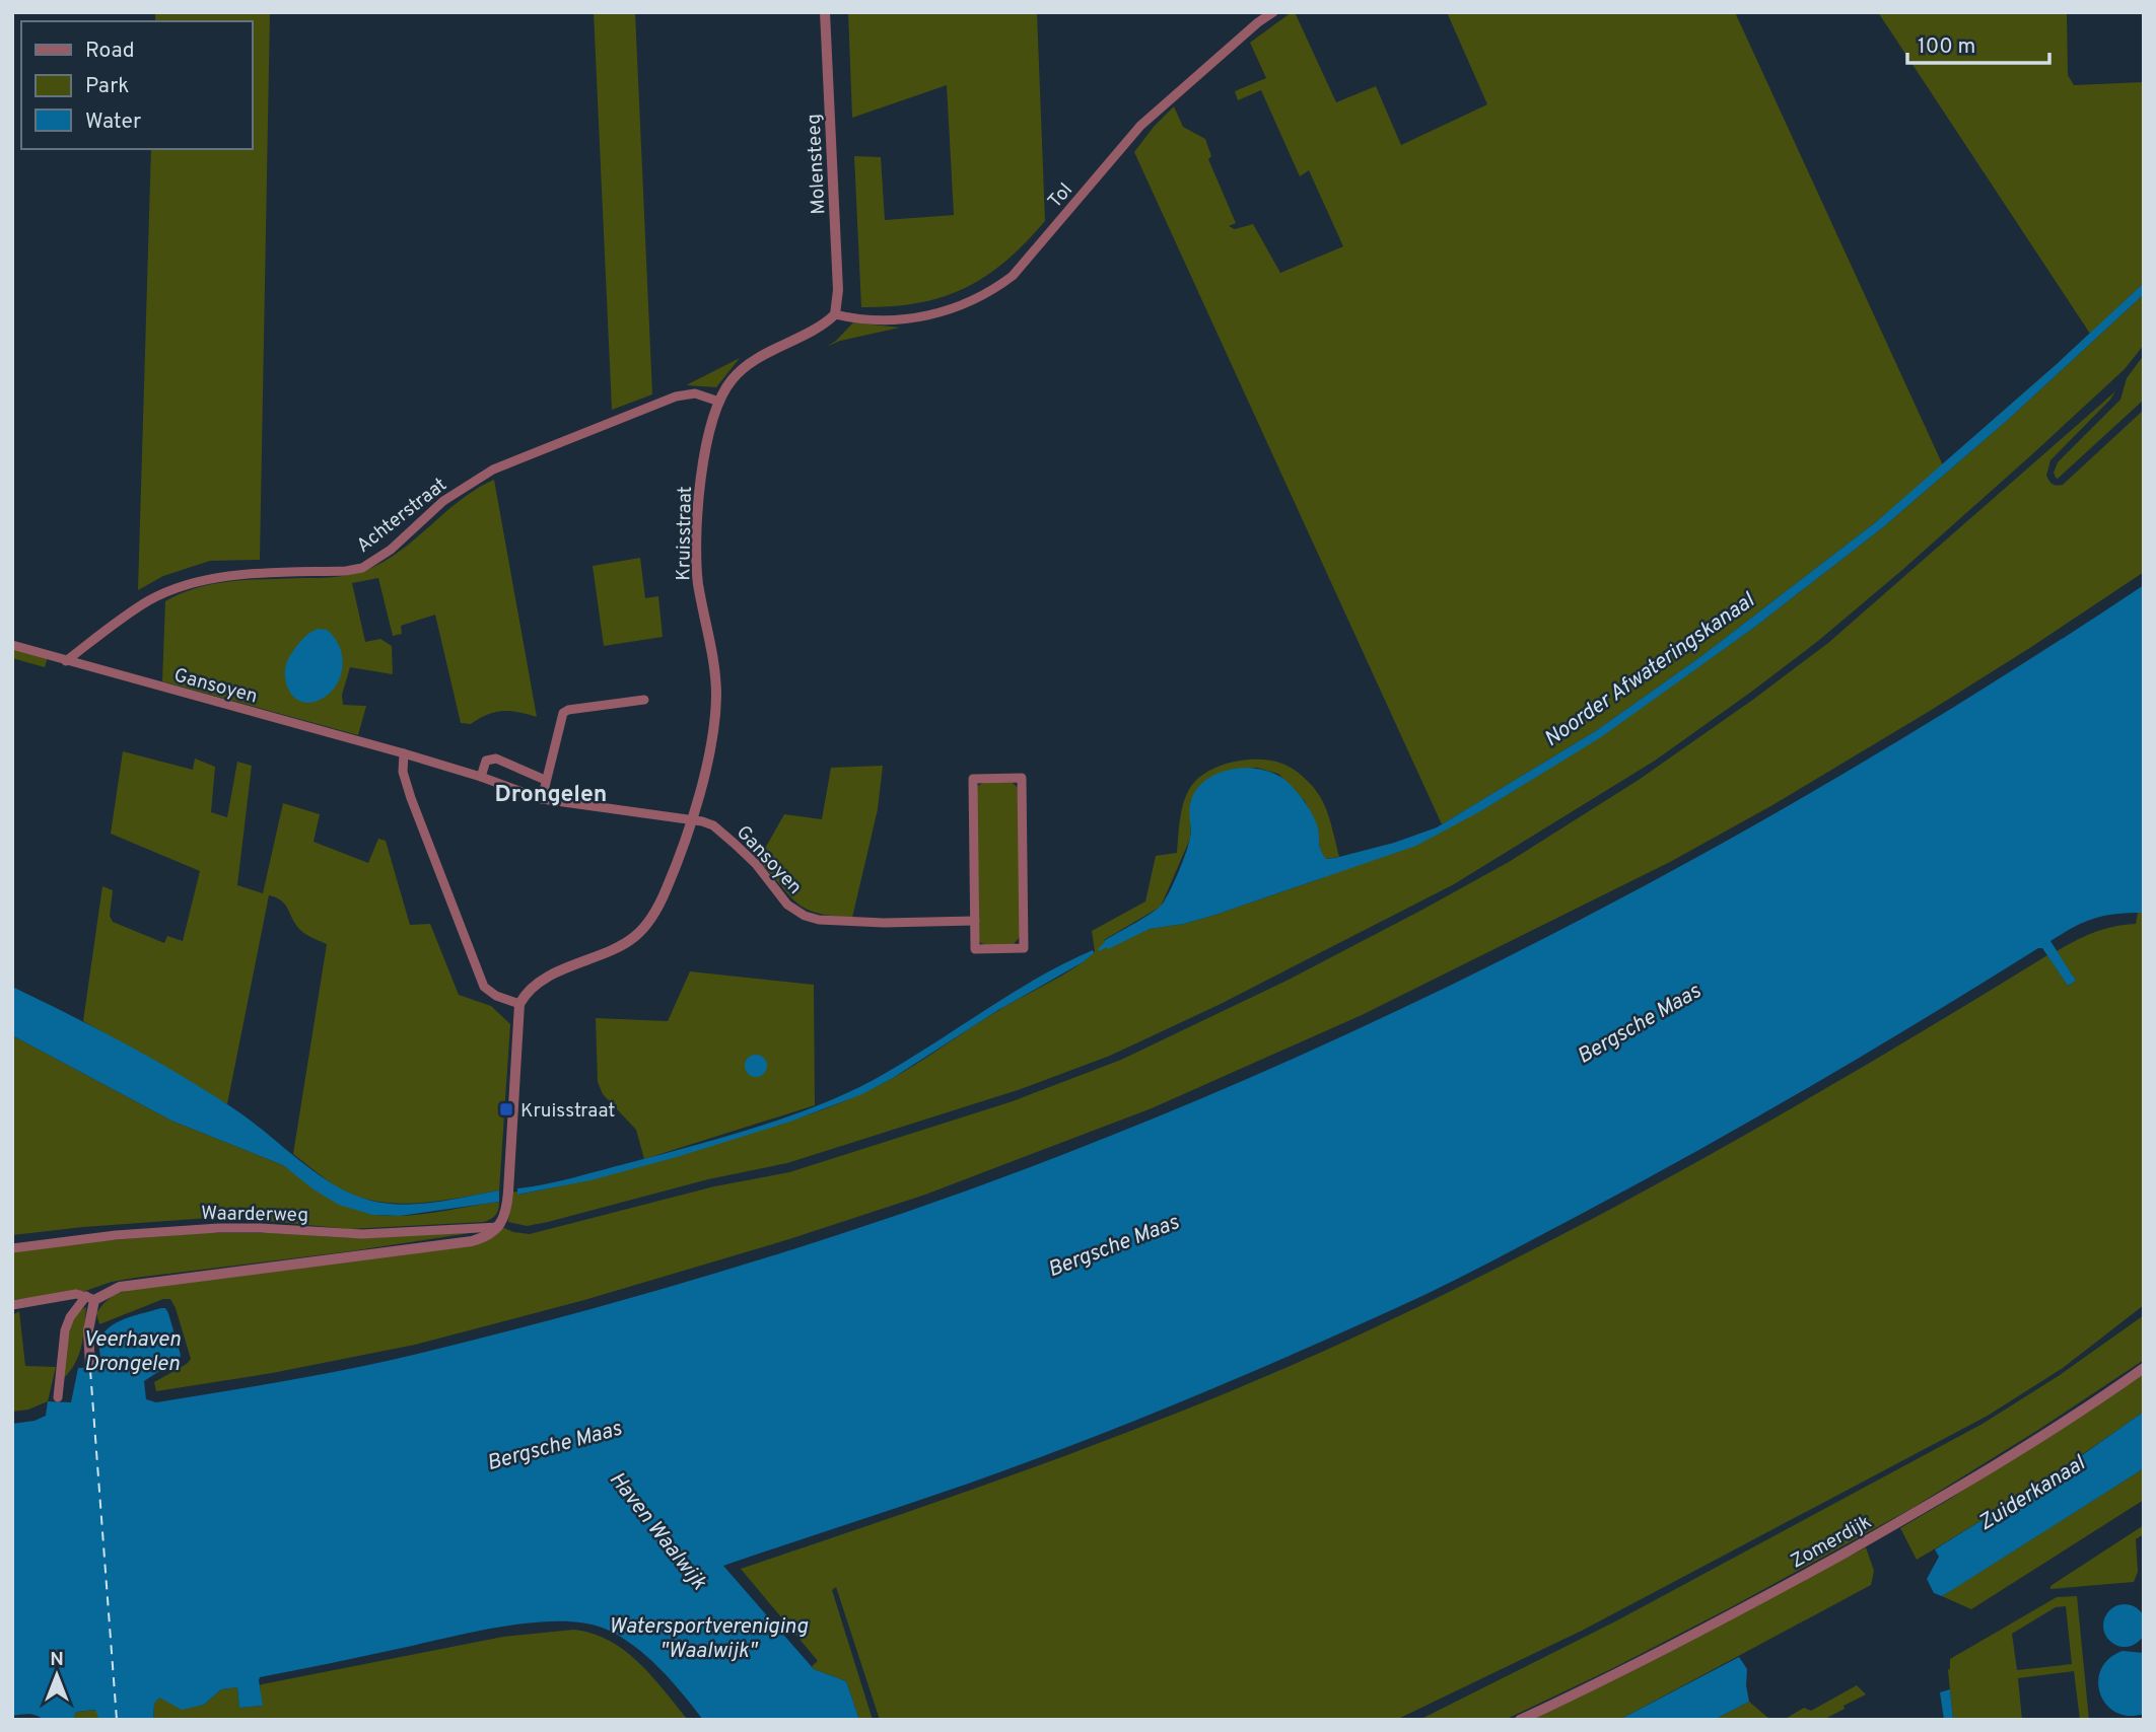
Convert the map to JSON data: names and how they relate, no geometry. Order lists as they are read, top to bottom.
{
  "streets": {
    "street": [
      "Molensteeg",
      "Tol",
      "Achterstraat",
      "Kruisstraat",
      "Gansoyen",
      "Waarderweg",
      "Zomerdijk"
    ]
  },
  "crossings": [
    ["Molensteeg", "Tol"],
    ["Molensteeg", "Kruisstraat"],
    ["Tol", "Kruisstraat"],
    ["Achterstraat", "Kruisstraat"],
    ["Achterstraat", "Gansoyen"],
    ["Kruisstraat", "Gansoyen"]
  ],
  "districts": ["Drongelen"],
  "water": [
    "Noorder Afwateringskanaal",
    "Bergsche Maas",
    "Veerhaven Drongelen",
    "Zuiderkanaal",
    "Haven Waalwijk",
    "Watersportvereniging \"Waalwijk\""
  ],
  "places": {
    "transit": ["Kruisstraat"]
  },
  "legend": ["Road", "Park", "Water"],
  "scale_bar": "100 m",
  "north": "top"
}
